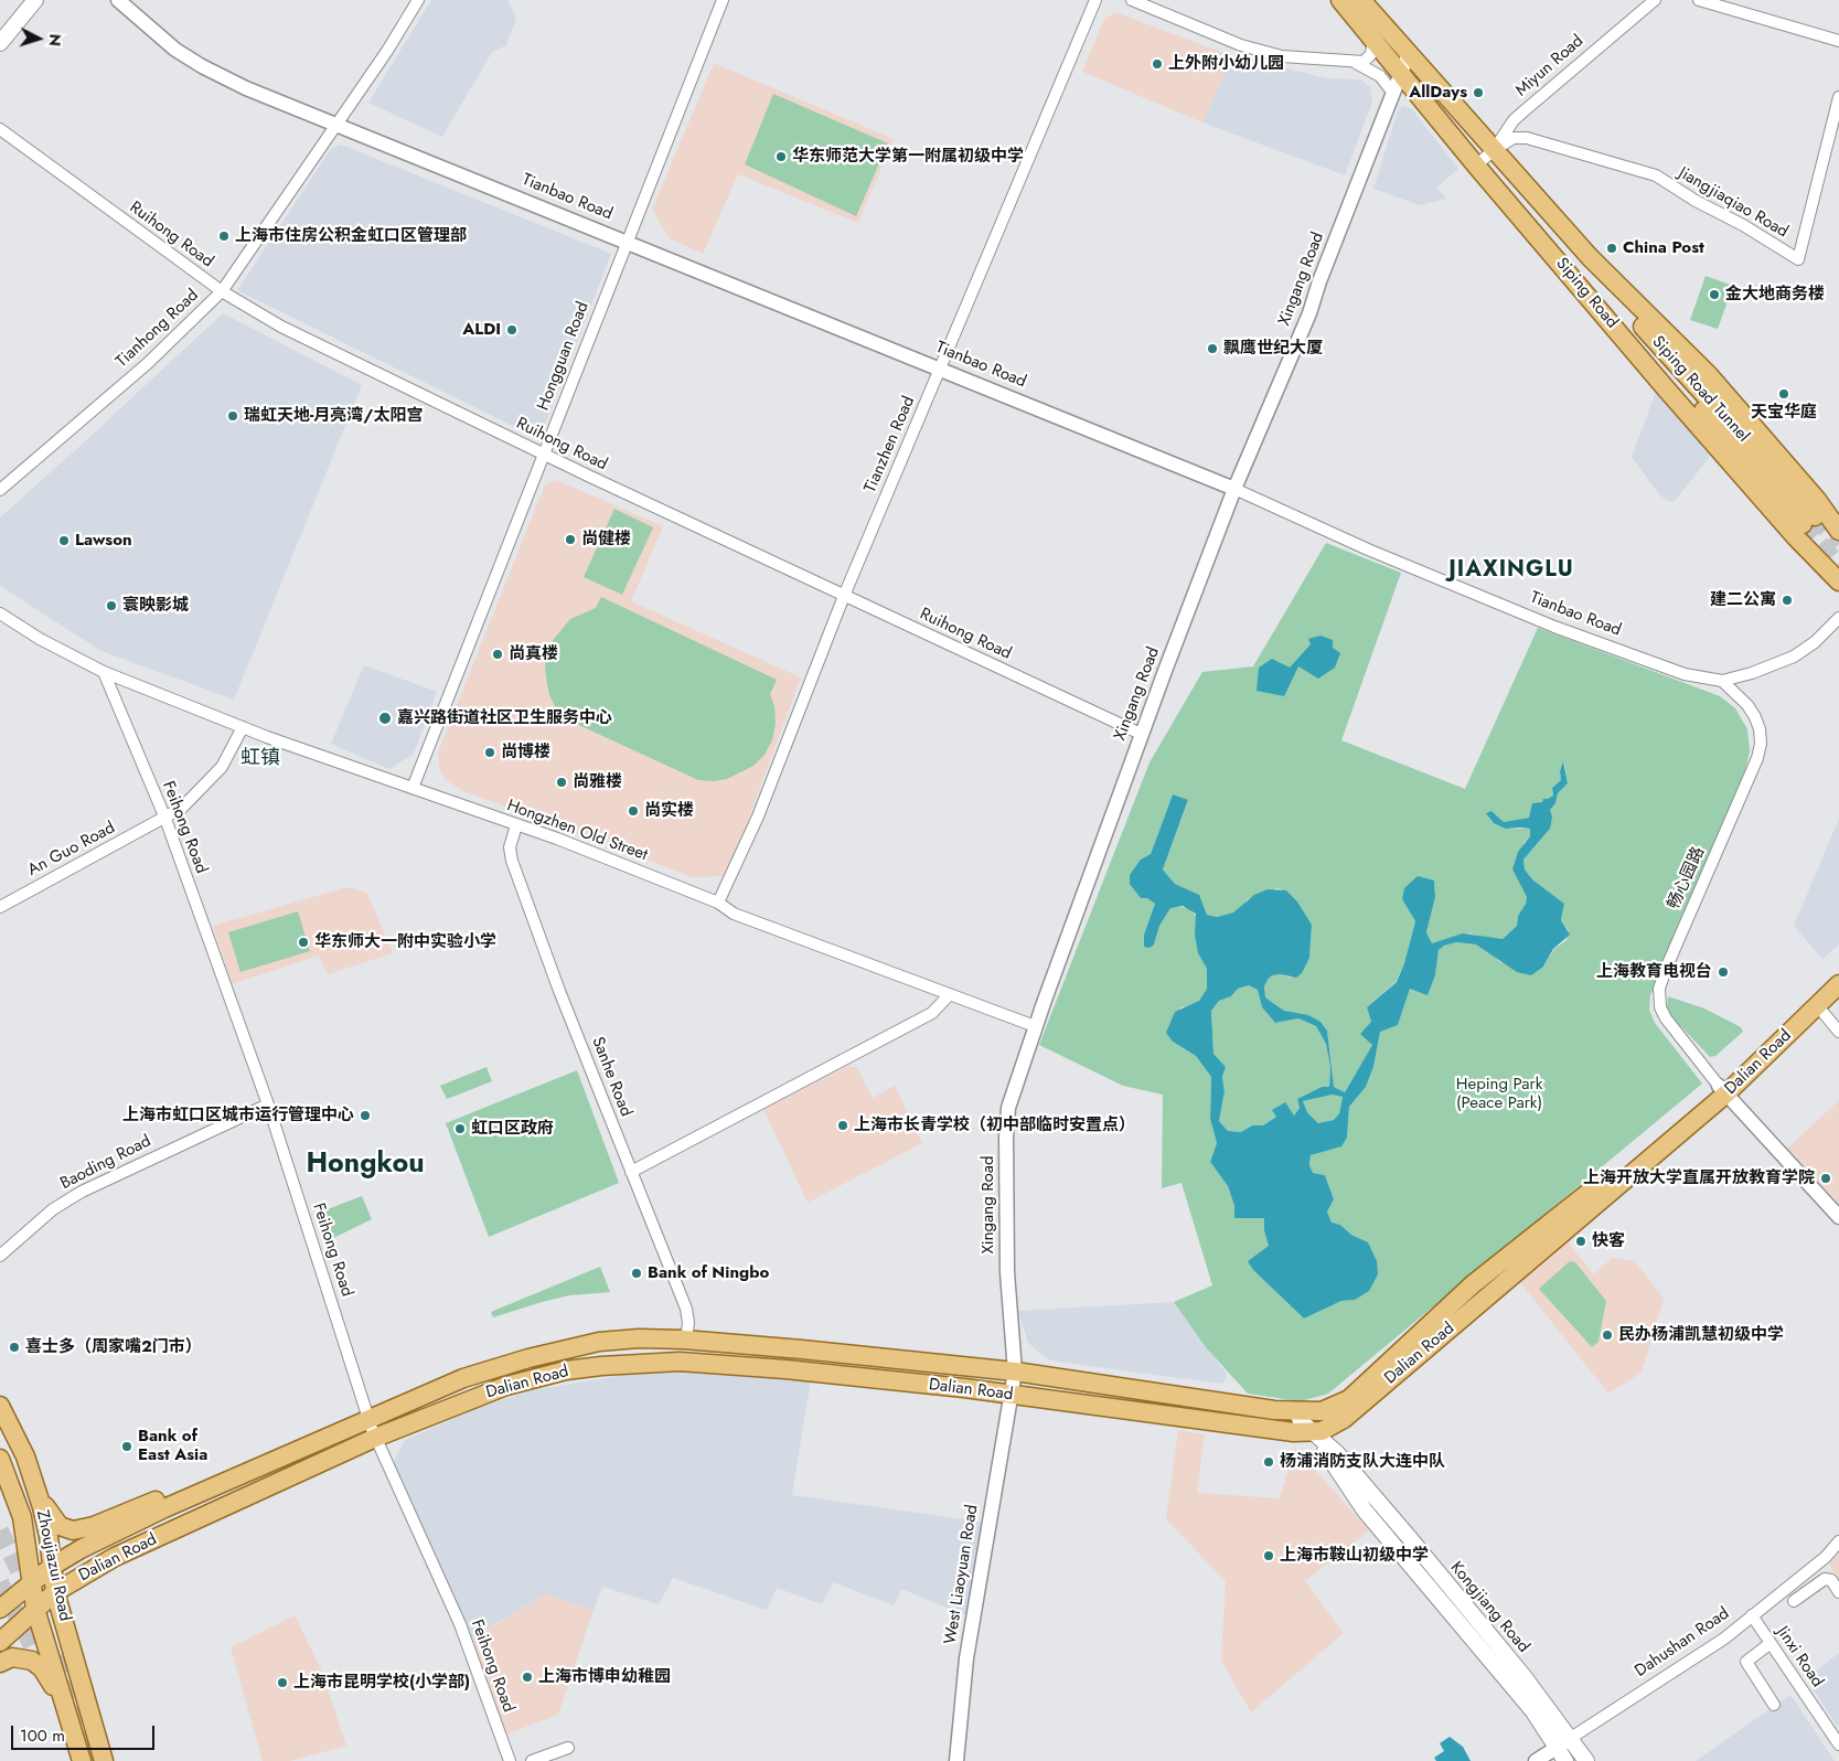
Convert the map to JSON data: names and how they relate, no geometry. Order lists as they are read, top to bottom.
{
  "streets": {
    "main road": [
      "Siping Road",
      "Siping Road Tunnel",
      "Dalian Road",
      "Zhoujiazui Road",
      "Kongjiang Road"
    ],
    "street": [
      "Miyun Road",
      "Tianbao Road",
      "Jiangjiaqiao Road",
      "Ruihong Road",
      "Xingang Road",
      "Tianhong Road",
      "Hongguan Road",
      "Tianzhen Road",
      "Feihong Road",
      "Hongzhen Old Street",
      "An Guo Road",
      "畅心园路",
      "Sanhe Road",
      "Baoding Road",
      "West Liaoyuan Road",
      "Dahushan Road",
      "Jinxi Road"
    ]
  },
  "crossings": [
    ["Miyun Road", "Jiangjiaqiao Road"],
    ["Miyun Road", "Siping Road"],
    ["Tianbao Road", "Xingang Road"],
    ["Tianbao Road", "Tianhong Road"],
    ["Tianbao Road", "Hongguan Road"],
    ["Tianbao Road", "Tianzhen Road"],
    ["Tianbao Road", "畅心园路"],
    ["Jiangjiaqiao Road", "Siping Road"],
    ["Ruihong Road", "Xingang Road"],
    ["Ruihong Road", "Tianhong Road"],
    ["Ruihong Road", "Hongguan Road"],
    ["Ruihong Road", "Tianzhen Road"],
    ["Xingang Road", "Siping Road"],
    ["Xingang Road", "Hongzhen Old Street"],
    ["Xingang Road", "Dalian Road"],
    ["Xingang Road", "West Liaoyuan Road"],
    ["Siping Road", "Siping Road Tunnel"],
    ["Hongguan Road", "Hongzhen Old Street"],
    ["Tianzhen Road", "Hongzhen Old Street"],
    ["Feihong Road", "Hongzhen Old Street"],
    ["Feihong Road", "An Guo Road"],
    ["Feihong Road", "Dalian Road"],
    ["Feihong Road", "Baoding Road"],
    ["Hongzhen Old Street", "An Guo Road"],
    ["Hongzhen Old Street", "Sanhe Road"],
    ["畅心园路", "Dalian Road"],
    ["Dalian Road", "Sanhe Road"],
    ["Dalian Road", "Zhoujiazui Road"],
    ["Dalian Road", "West Liaoyuan Road"],
    ["Dalian Road", "Kongjiang Road"],
    ["Kongjiang Road", "Dahushan Road"],
    ["Dahushan Road", "Jinxi Road"]
  ],
  "districts": ["JIAXINGLU", "虹镇", "Hongkou"],
  "parks": ["Heping Park (Peace Park)"],
  "places": [
    "上外附小幼儿园",
    "AllDays",
    "华东师范大学第一附属初级中学",
    "上海市住房公积金虹口区管理部",
    "China Post",
    "金大地商务楼",
    "ALDI",
    "飘鹰世纪大厦",
    "天宝华庭",
    "瑞虹天地-月亮湾/太阳宫",
    "尚健楼",
    "Lawson",
    "建二公寓",
    "寰映影城",
    "尚真楼",
    "嘉兴路街道社区卫生服务中心",
    "尚博楼",
    "尚雅楼",
    "尚实楼",
    "华东师大一附中实验小学",
    "上海教育电视台",
    "上海市虹口区城市运行管理中心",
    "上海市长青学校（初中部临时安置点）",
    "虹口区政府",
    "上海开放大学直属开放教育学院",
    "快客",
    "Bank of Ningbo",
    "民办杨浦凯慧初级中学",
    "喜士多（周家嘴2门市）",
    "Bank of East Asia",
    "杨浦消防支队大连中队",
    "上海市鞍山初级中学",
    "上海市博申幼稚园",
    "上海市昆明学校(小学部)"
  ],
  "scale_bar": "100 m",
  "north": "right"
}
